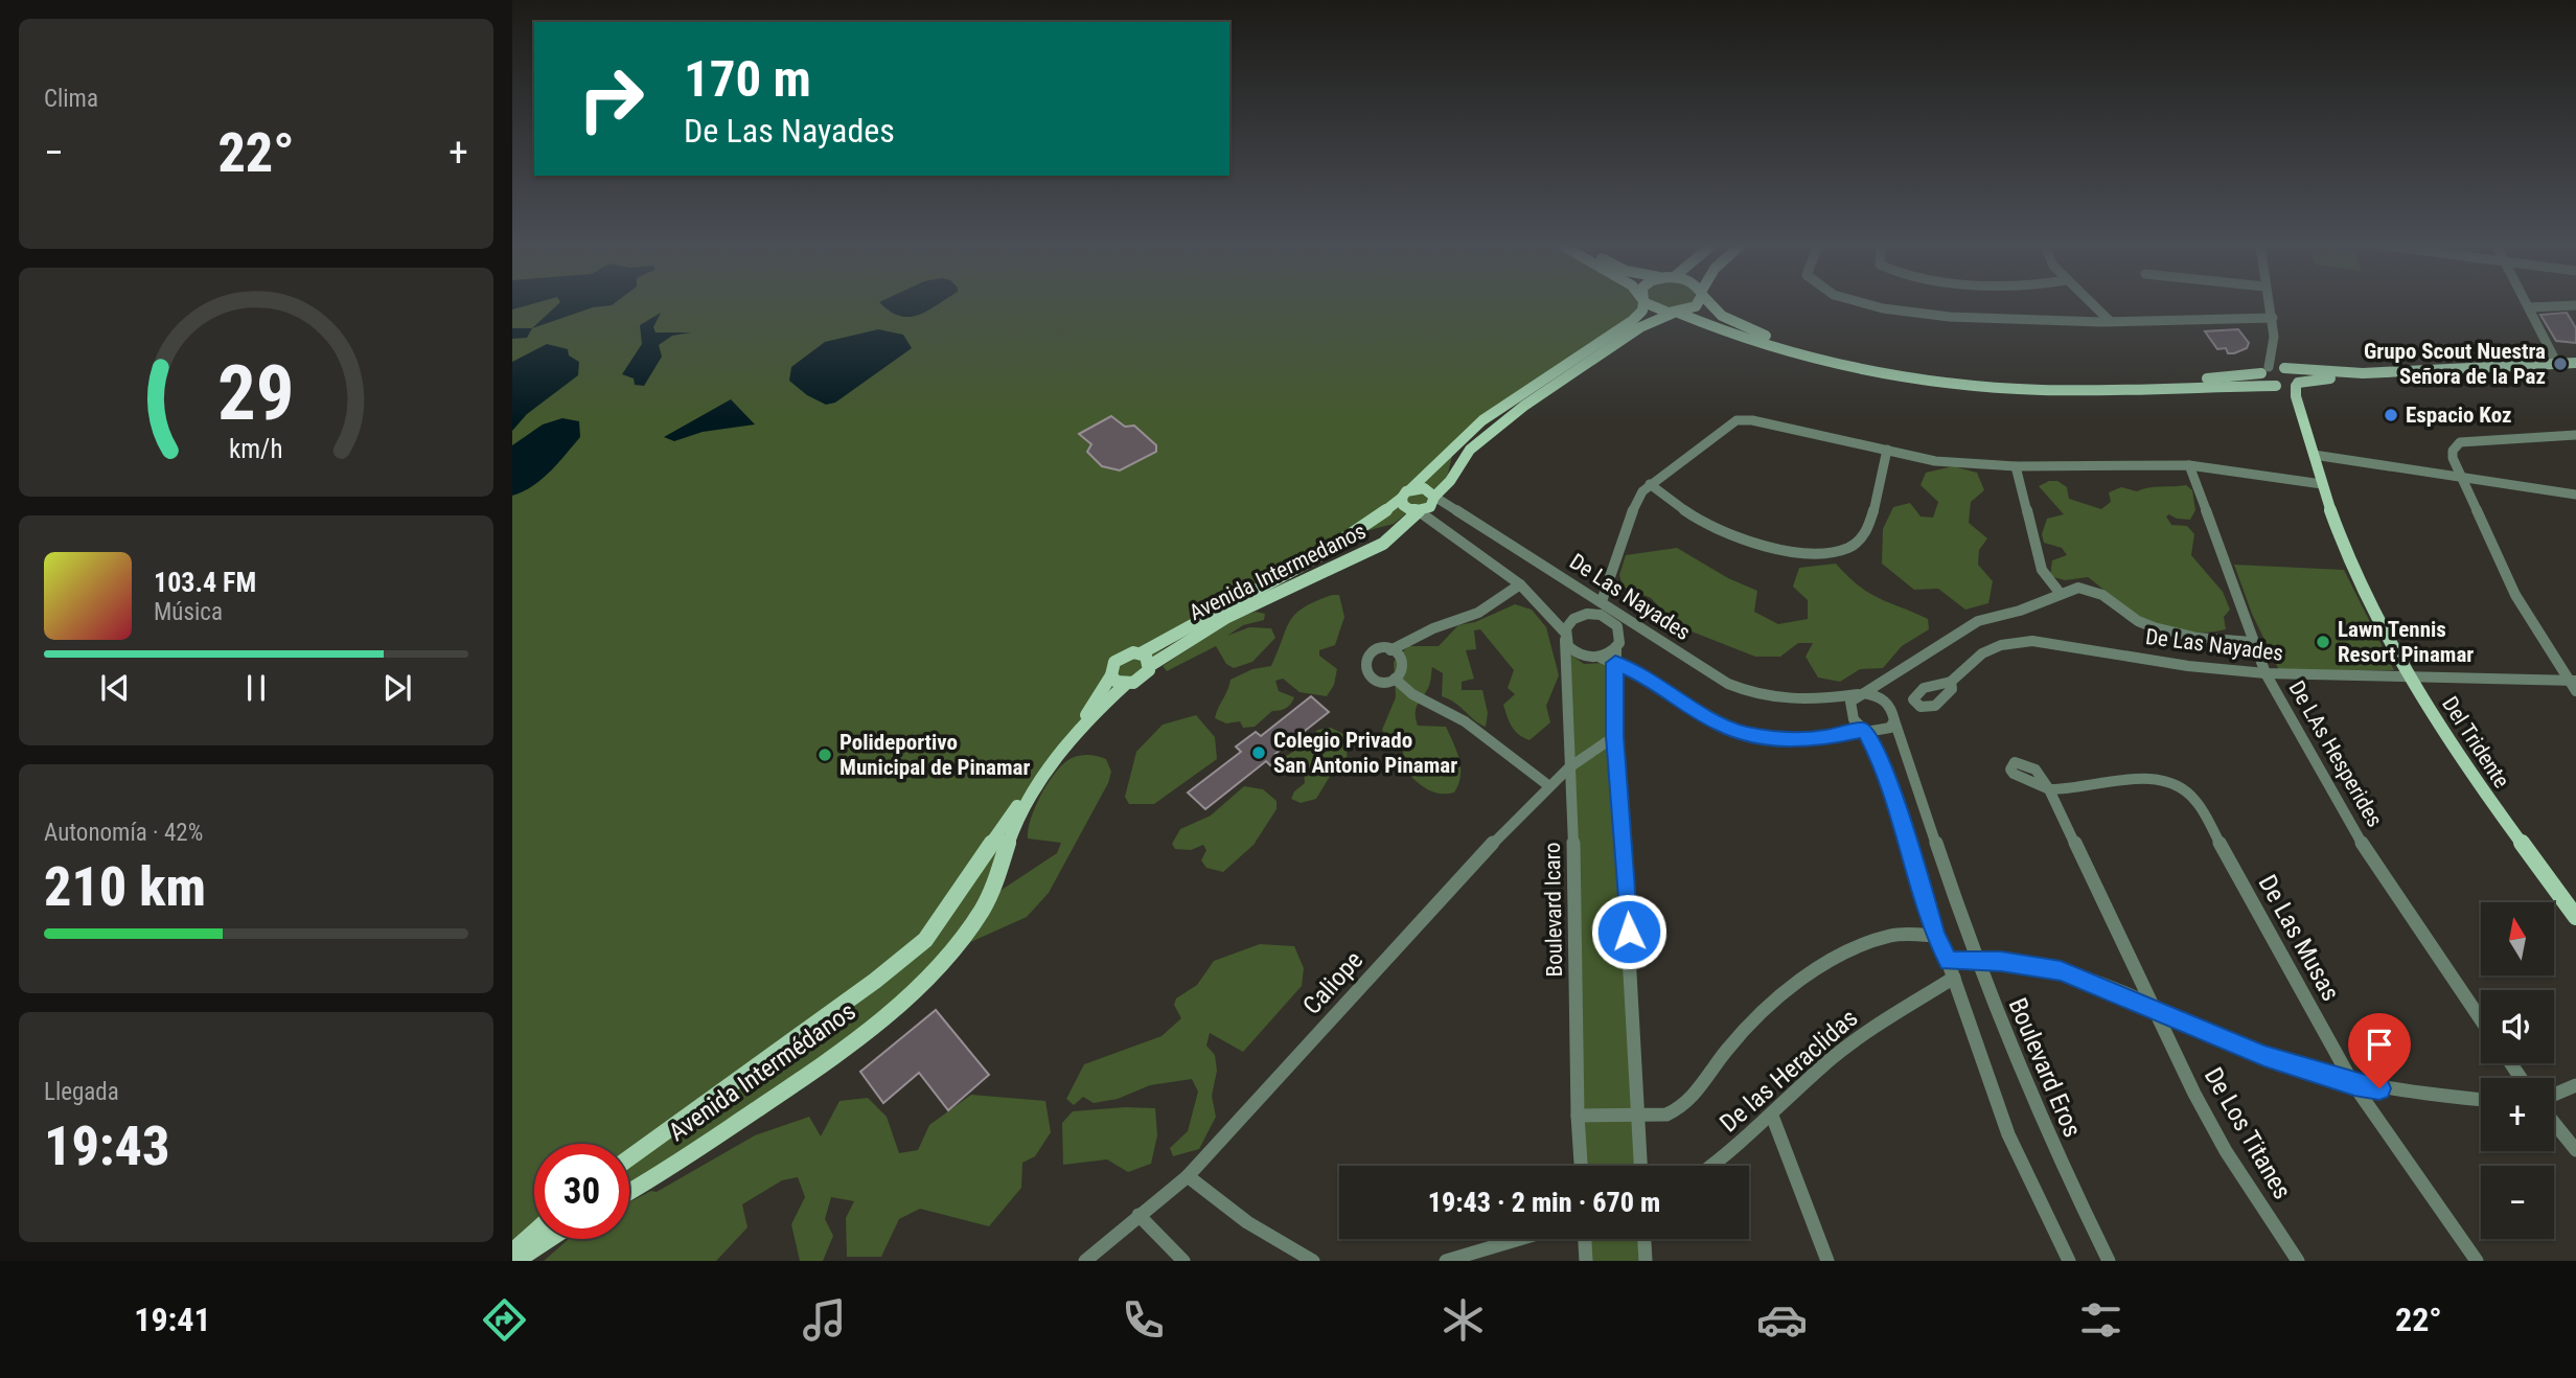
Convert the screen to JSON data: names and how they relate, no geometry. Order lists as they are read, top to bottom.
{
  "streets": {
    "main road": ["Avenida Intermedanos", "Del Tridente", "Avenida Intermédanos"],
    "street": [
      "De Las Nayades",
      "De LAs Hesperides",
      "Boulevard Icaro",
      "De Las Musas",
      "Caliope",
      "Boulevard Eros",
      "De las Heraclidas",
      "De Los Titanes"
    ]
  },
  "crossings": [
    ["Avenida Intermedanos", "De Las Nayades"],
    ["Avenida Intermedanos", "Avenida Intermédanos"],
    ["De Las Nayades", "Del Tridente"],
    ["De Las Nayades", "De LAs Hesperides"],
    ["De Las Nayades", "Boulevard Eros"],
    ["Boulevard Icaro", "Caliope"],
    ["Boulevard Icaro", "De las Heraclidas"],
    ["De Las Musas", "De Los Titanes"]
  ],
  "places": [
    "Grupo Scout Nuestra Señora de la Paz",
    "Espacio Koz",
    "Lawn Tennis Resort Pinamar",
    "Colegio Privado San Antonio Pinamar",
    "Polideportivo Municipal de Pinamar"
  ],
  "north": "top",
  "page": {
    "tile": [
      "Clima",
      ["Autonomía · 42%", "210 km"],
      ["Llegada", "19:43"]
    ],
    "turn": ["170 m", "De Las Nayades"],
    "heat": ["−", "22°", "+"],
    "song": ["103.4 FM", "Música"],
    "map_buttons": ["+", "−"],
    "limit": "30",
    "trip": "19:43 · 2 min · 670 m",
    "tabs": ["19:41", "22°"],
    "gauge": ["29", "km/h"]
  }
}
